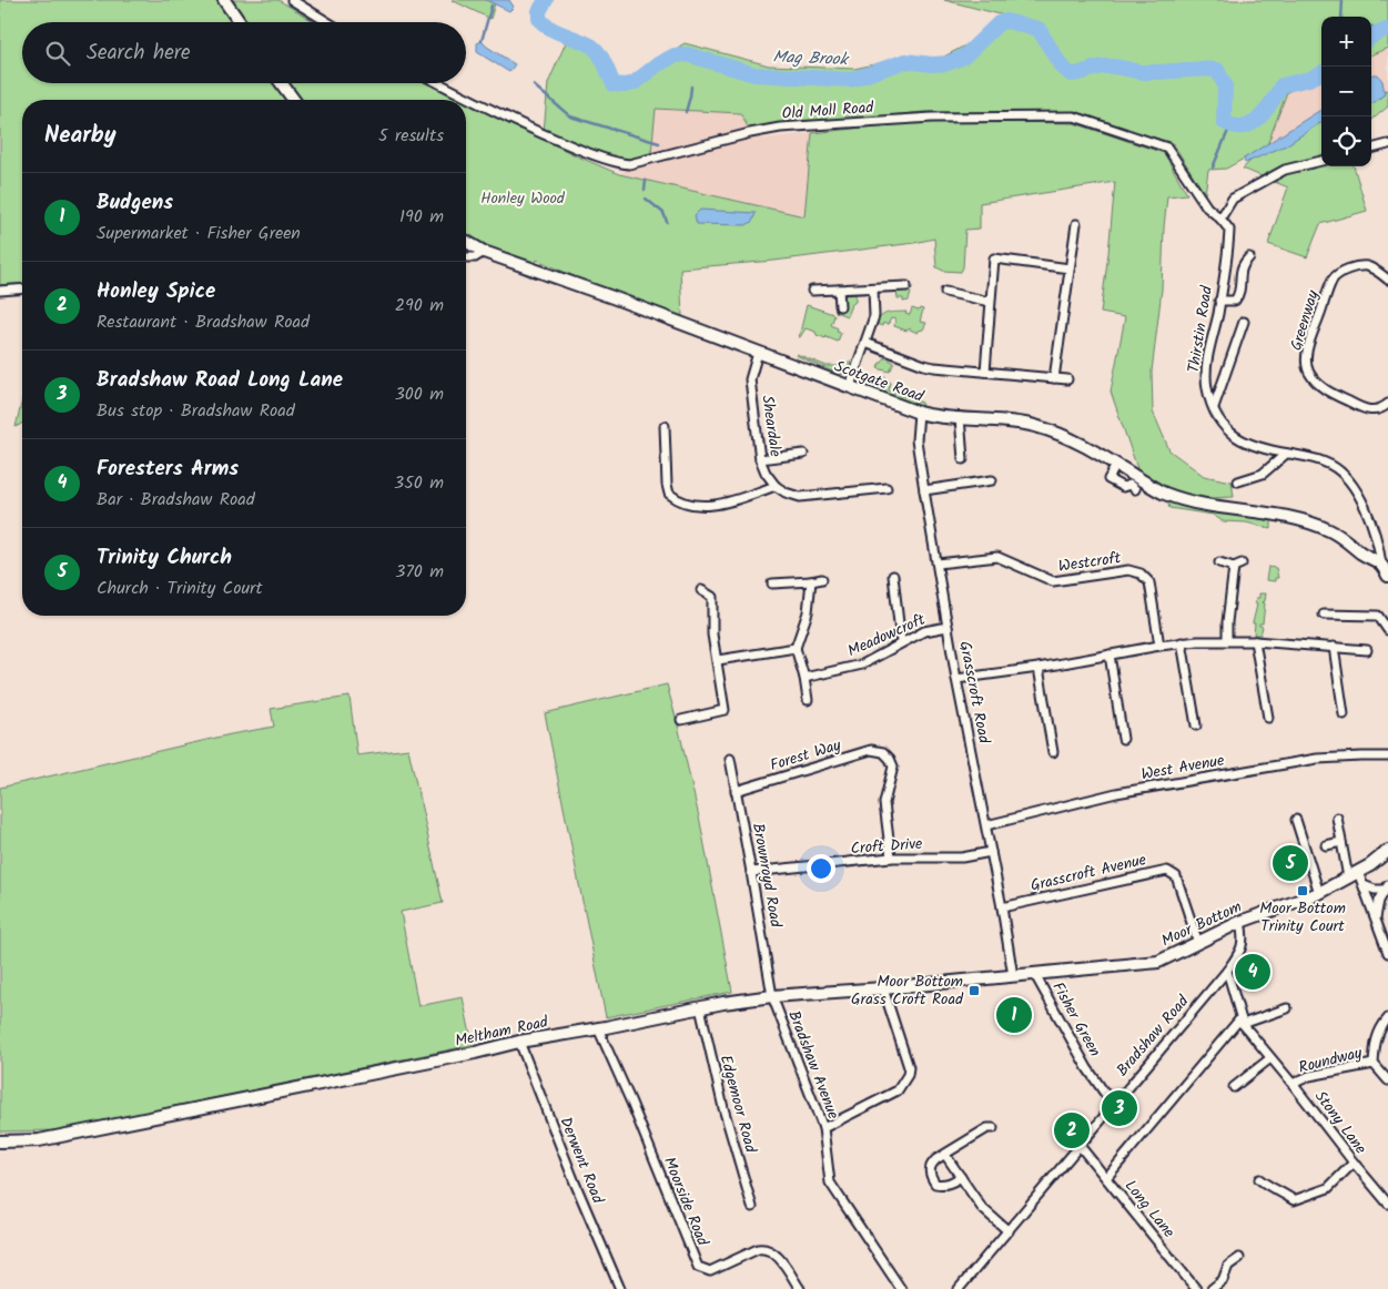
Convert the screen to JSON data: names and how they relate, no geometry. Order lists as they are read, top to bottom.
{
  "streets": {
    "street": [
      "Old Moll Road",
      "Greenway",
      "Thirstin Road",
      "Scotgate Road",
      "Sheardale",
      "Westcroft",
      "Meadowcroft",
      "Grasscroft Road",
      "Forest Way",
      "West Avenue",
      "Croft Drive",
      "Grasscroft Avenue",
      "Brownroyd Road",
      "Moor Bottom",
      "Fisher Green",
      "Meltham Road",
      "Bradshaw Road",
      "Roundway",
      "Bradshaw Avenue",
      "Edgemoor Road",
      "Stony Lane",
      "Derwent Road",
      "Moorside Road",
      "Long Lane"
    ]
  },
  "crossings": [
    ["Old Moll Road", "Thirstin Road"],
    ["Thirstin Road", "Scotgate Road"],
    ["Scotgate Road", "Sheardale"],
    ["Scotgate Road", "Grasscroft Road"],
    ["Westcroft", "Grasscroft Road"],
    ["Meadowcroft", "Grasscroft Road"],
    ["Grasscroft Road", "West Avenue"],
    ["Grasscroft Road", "Croft Drive"],
    ["Grasscroft Road", "Grasscroft Avenue"],
    ["Grasscroft Road", "Moor Bottom"],
    ["Grasscroft Road", "Meltham Road"],
    ["Forest Way", "Croft Drive"],
    ["Forest Way", "Brownroyd Road"],
    ["Croft Drive", "Brownroyd Road"],
    ["Grasscroft Avenue", "Moor Bottom"],
    ["Brownroyd Road", "Meltham Road"],
    ["Brownroyd Road", "Bradshaw Avenue"],
    ["Moor Bottom", "Fisher Green"],
    ["Moor Bottom", "Meltham Road"],
    ["Moor Bottom", "Bradshaw Road"],
    ["Fisher Green", "Bradshaw Road"],
    ["Meltham Road", "Bradshaw Avenue"],
    ["Meltham Road", "Edgemoor Road"],
    ["Meltham Road", "Derwent Road"],
    ["Meltham Road", "Moorside Road"],
    ["Bradshaw Road", "Stony Lane"],
    ["Bradshaw Road", "Long Lane"],
    ["Roundway", "Stony Lane"]
  ],
  "water": ["Mag Brook"],
  "parks": ["Honley Wood"],
  "places": {
    "transit": ["Moor Bottom Trinity Court", "Moor Bottom Grass Croft Road"]
  },
  "page": {
    "map_buttons": ["+", "−"],
    "search": "Search here",
    "heading": ["Nearby", "5 results"],
    "list": [
      {
        "mark": "1",
        "name": "Budgens",
        "note": "Supermarket · Fisher Green",
        "value": "190 m"
      },
      {
        "mark": "2",
        "name": "Honley Spice",
        "note": "Restaurant · Bradshaw Road",
        "value": "290 m"
      },
      {
        "mark": "3",
        "name": "Bradshaw Road Long Lane",
        "note": "Bus stop · Bradshaw Road",
        "value": "300 m"
      },
      {
        "mark": "4",
        "name": "Foresters Arms",
        "note": "Bar · Bradshaw Road",
        "value": "350 m"
      },
      {
        "mark": "5",
        "name": "Trinity Church",
        "note": "Church · Trinity Court",
        "value": "370 m"
      }
    ],
    "pins": [
      "5",
      "4",
      "1",
      "3",
      "2"
    ]
  }
}
